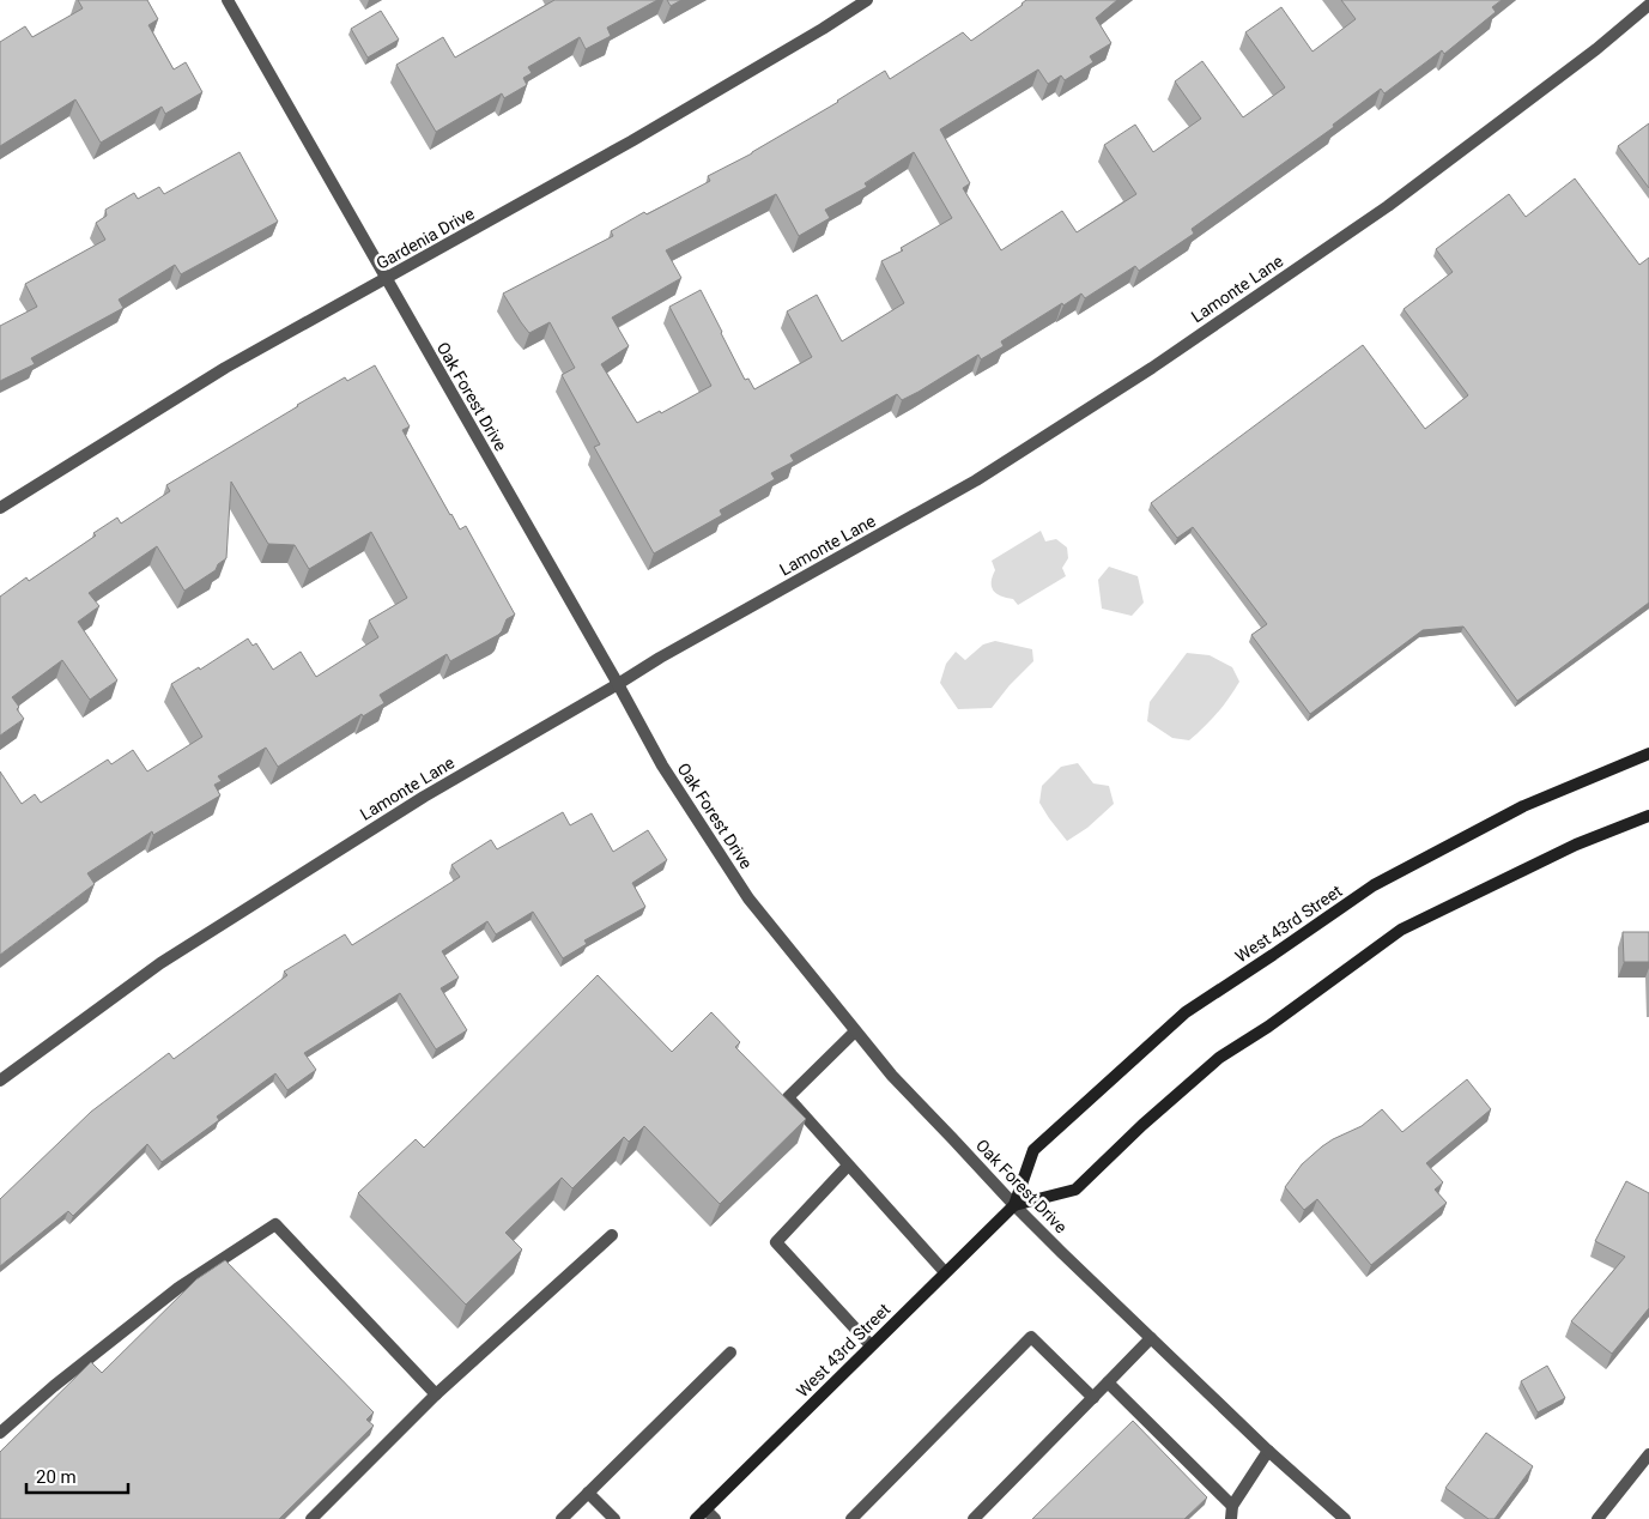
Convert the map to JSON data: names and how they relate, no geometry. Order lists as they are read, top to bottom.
{
  "streets": {
    "main road": ["West 43rd Street"],
    "street": ["Gardenia Drive", "Lamonte Lane", "Oak Forest Drive"]
  },
  "crossings": [
    ["Gardenia Drive", "Oak Forest Drive"],
    ["Lamonte Lane", "Oak Forest Drive"],
    ["Oak Forest Drive", "West 43rd Street"]
  ],
  "scale_bar": "20 m"
}
